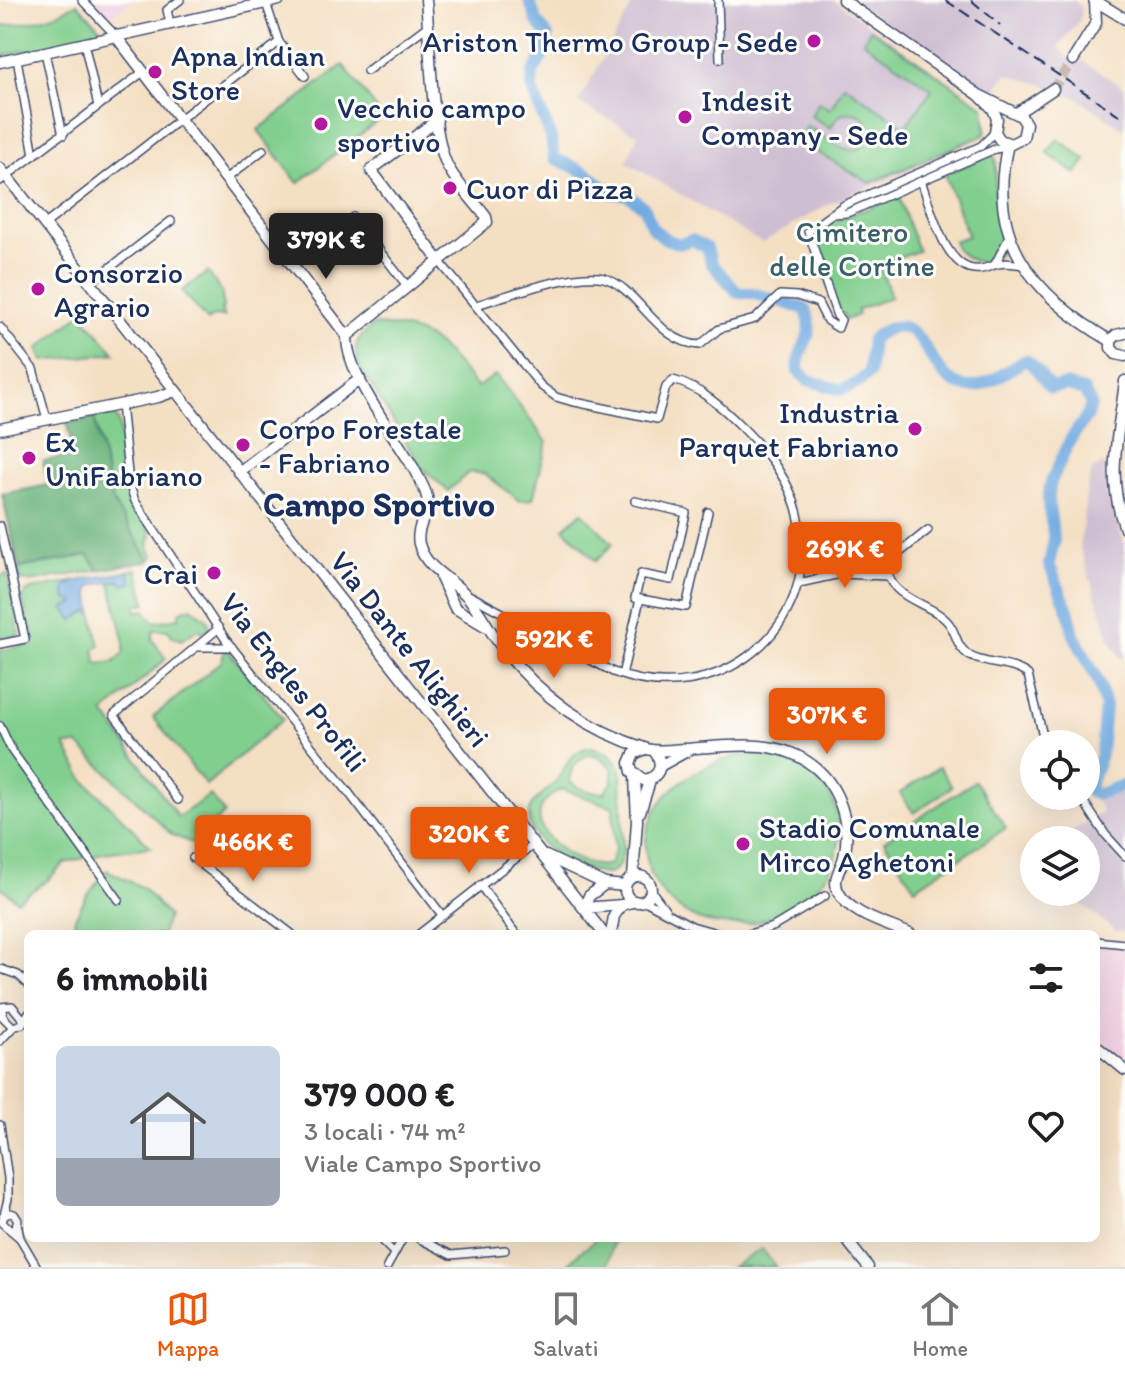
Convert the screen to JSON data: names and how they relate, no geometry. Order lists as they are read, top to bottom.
{
  "streets": {
    "street": ["Via Dante Alighieri", "Via Engles Profili"]
  },
  "districts": ["Campo Sportivo"],
  "parks": ["Cimitero delle Cortine"],
  "places": [
    "Ariston Thermo Group - Sede",
    "Apna Indian Store",
    "Indesit Company - Sede",
    "Vecchio campo sportivo",
    "Cuor di Pizza",
    "Consorzio Agrario",
    "Industria Parquet Fabriano",
    "Corpo Forestale - Fabriano",
    "Ex UniFabriano",
    "Crai",
    "Stadio Comunale Mirco Aghetoni"
  ],
  "page": {
    "price": [
      "379K €",
      "269K €",
      "592K €",
      "307K €",
      "320K €",
      "466K €"
    ],
    "heading": "6 immobili",
    "list": [
      {
        "name": "379 000 €",
        "note": "3 locali · 74 m² · Viale Campo Sportivo"
      }
    ],
    "tabs": ["Mappa", "Salvati", "Home"]
  }
}
